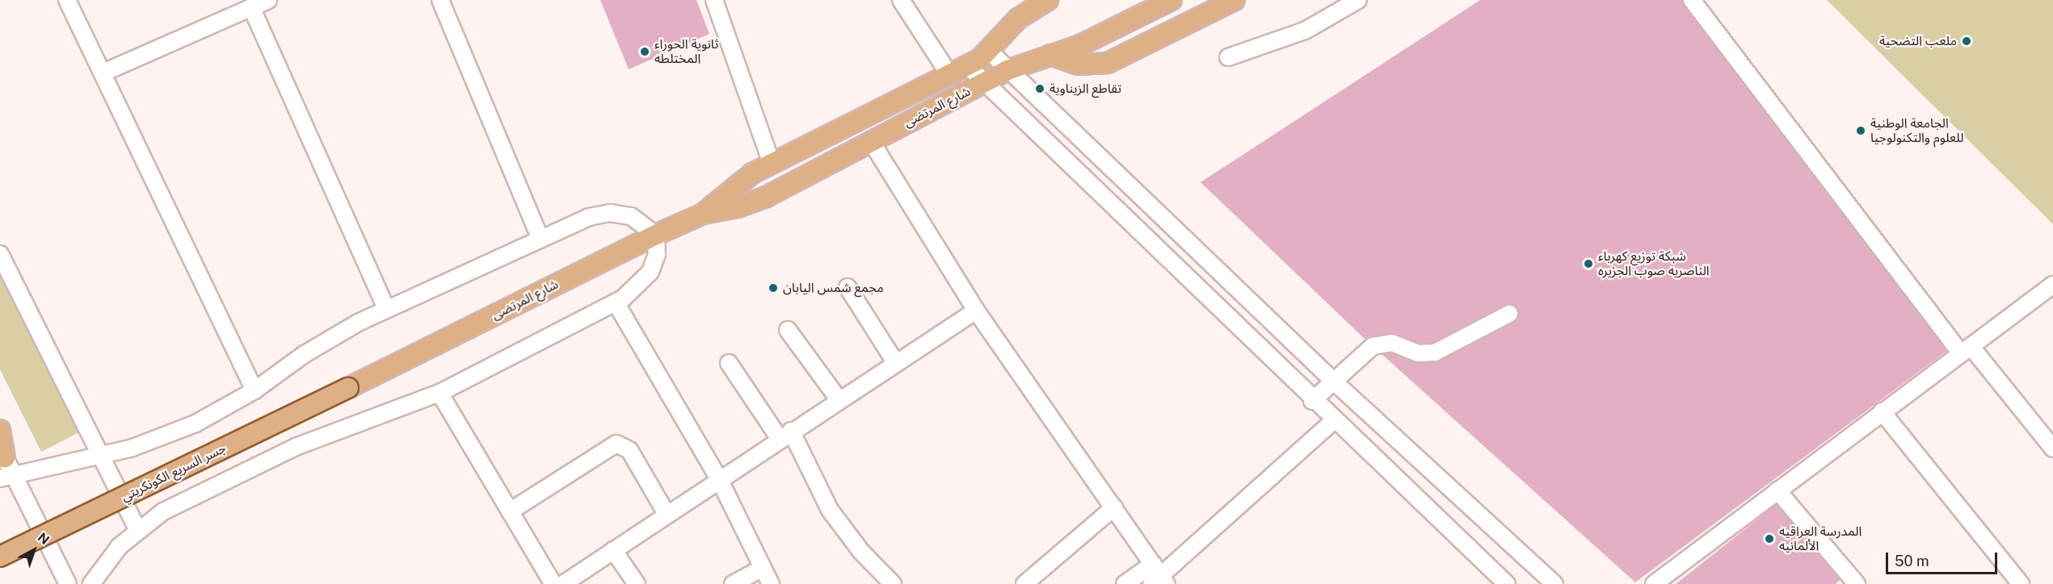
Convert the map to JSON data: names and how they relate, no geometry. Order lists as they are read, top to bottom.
{
  "streets": {
    "main road": ["شارع المرتضى", "جسر السريع الكونكريتي"]
  },
  "crossings": [
    ["شارع المرتضى", "جسر السريع الكونكريتي"]
  ],
  "places": [
    "ملعب التضحية",
    "ثانوية الحوراء المختلطه",
    "تقاطع الزيناوية",
    "الجامعة الوطنية للعلوم والتكنولوجيا",
    "شبكة توزيع كهرباء الناصريه صوب الجزيره",
    "مجمع شمس اليابان",
    "المدرسة العراقيه الألمانيه"
  ],
  "scale_bar": "50 m",
  "north": "top right"
}
